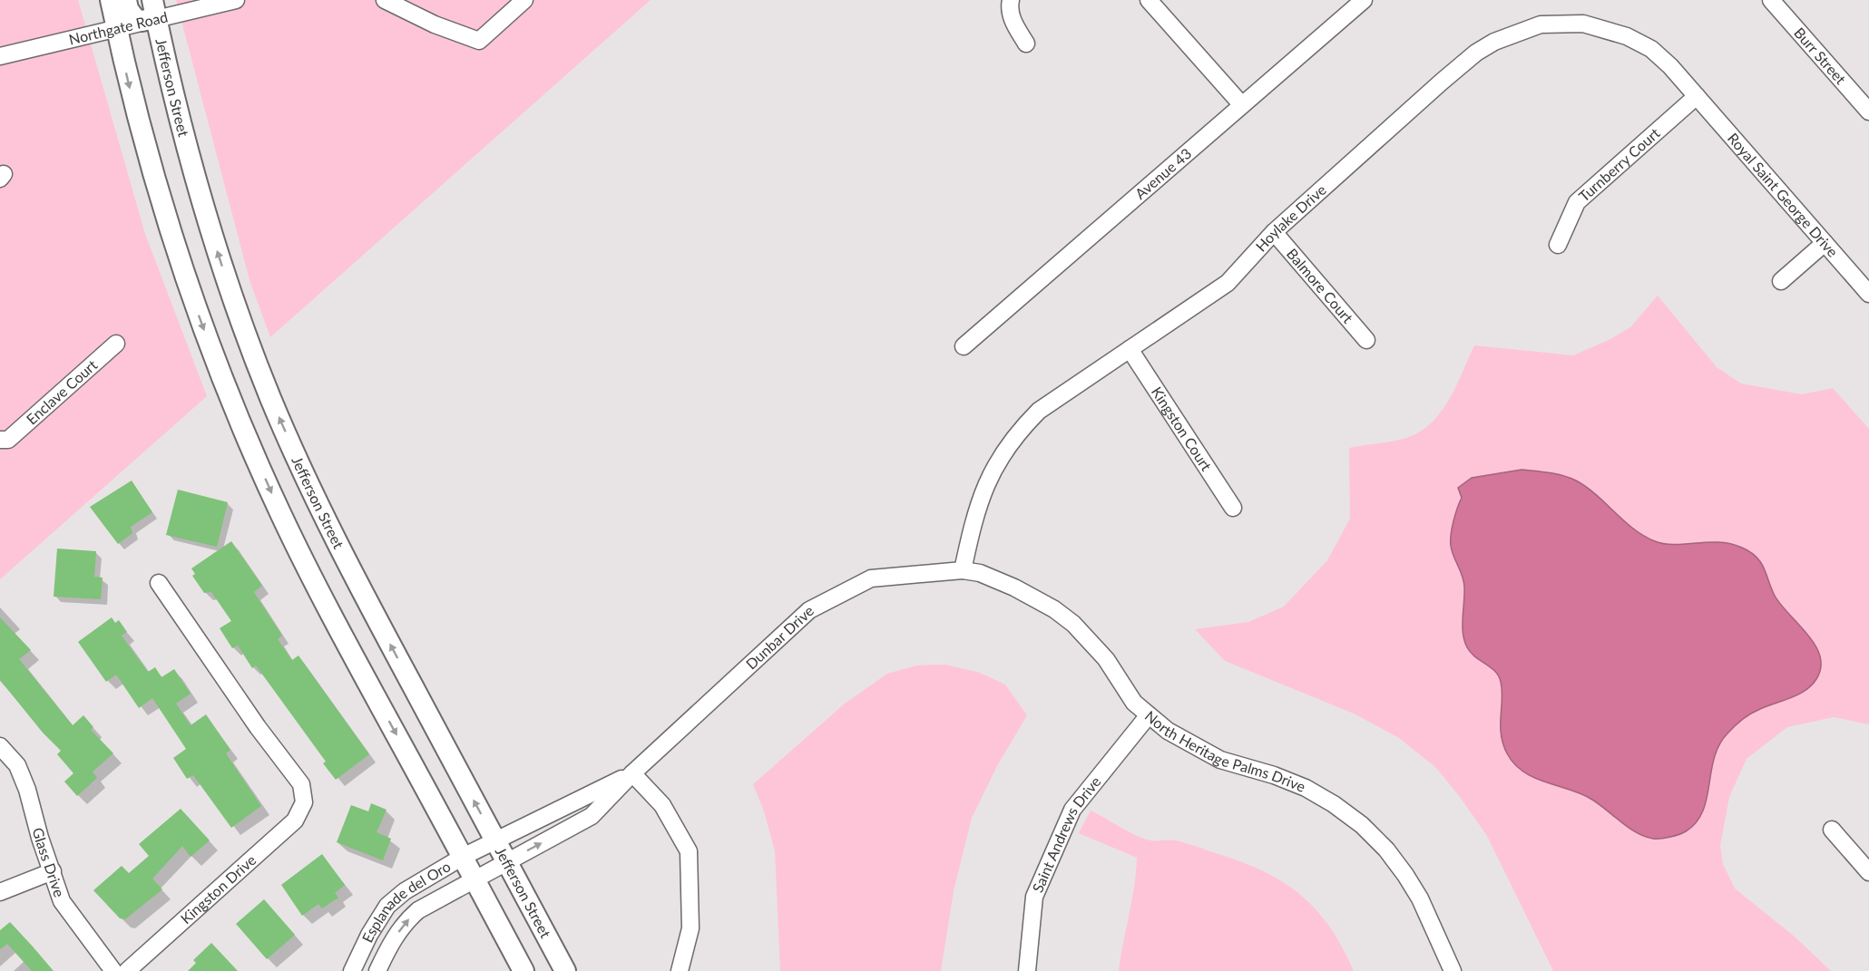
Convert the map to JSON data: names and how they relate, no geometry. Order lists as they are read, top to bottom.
{
  "streets": {
    "main road": ["Jefferson Street"],
    "street": [
      "Northgate Road",
      "Burr Street",
      "Turnberry Court",
      "Avenue 43",
      "Royal Saint George Drive",
      "Hoylake Drive",
      "Balmore Court",
      "Enclave Court",
      "Kingston Court",
      "Dunbar Drive",
      "North Heritage Palms Drive",
      "Saint Andrews Drive",
      "Glass Drive",
      "Kingston Drive",
      "Esplanade del Oro"
    ]
  },
  "crossings": [
    ["Northgate Road", "Jefferson Street"],
    ["Jefferson Street", "Dunbar Drive"],
    ["Jefferson Street", "Esplanade del Oro"],
    ["Turnberry Court", "Royal Saint George Drive"],
    ["Turnberry Court", "Hoylake Drive"],
    ["Royal Saint George Drive", "Hoylake Drive"],
    ["Hoylake Drive", "Balmore Court"],
    ["Hoylake Drive", "Kingston Court"],
    ["Hoylake Drive", "Dunbar Drive"],
    ["Hoylake Drive", "North Heritage Palms Drive"],
    ["Dunbar Drive", "North Heritage Palms Drive"],
    ["Dunbar Drive", "Esplanade del Oro"],
    ["North Heritage Palms Drive", "Saint Andrews Drive"]
  ]
}
